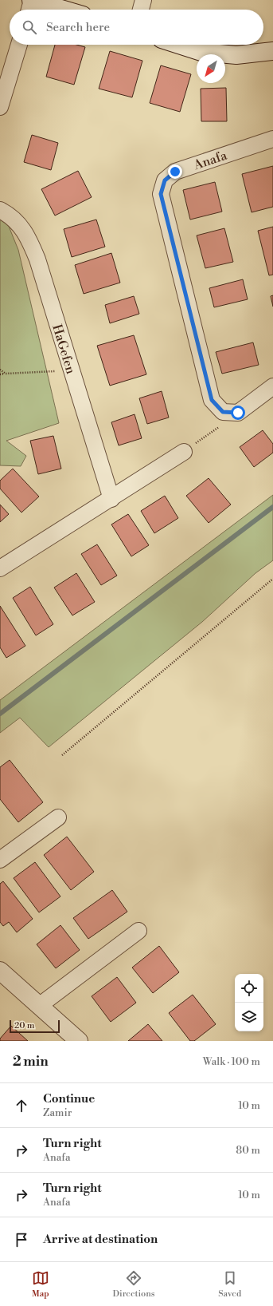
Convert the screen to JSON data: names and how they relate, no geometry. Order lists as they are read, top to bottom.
{
  "streets": {
    "street": ["Anafa", "HaGefen"]
  },
  "scale_bar": "20 m",
  "north": "bottom left",
  "page": {
    "search": "Search here",
    "scale": "20 m",
    "heading": ["2 min", "Walk · 100 m"],
    "list": [
      ["Continue", "Zamir", "10 m"],
      ["Turn right", "Anafa", "80 m"],
      ["Turn right", "Anafa", "10 m"],
      "Arrive at destination"
    ],
    "nav": ["Map", "Directions", "Saved"]
  }
}
